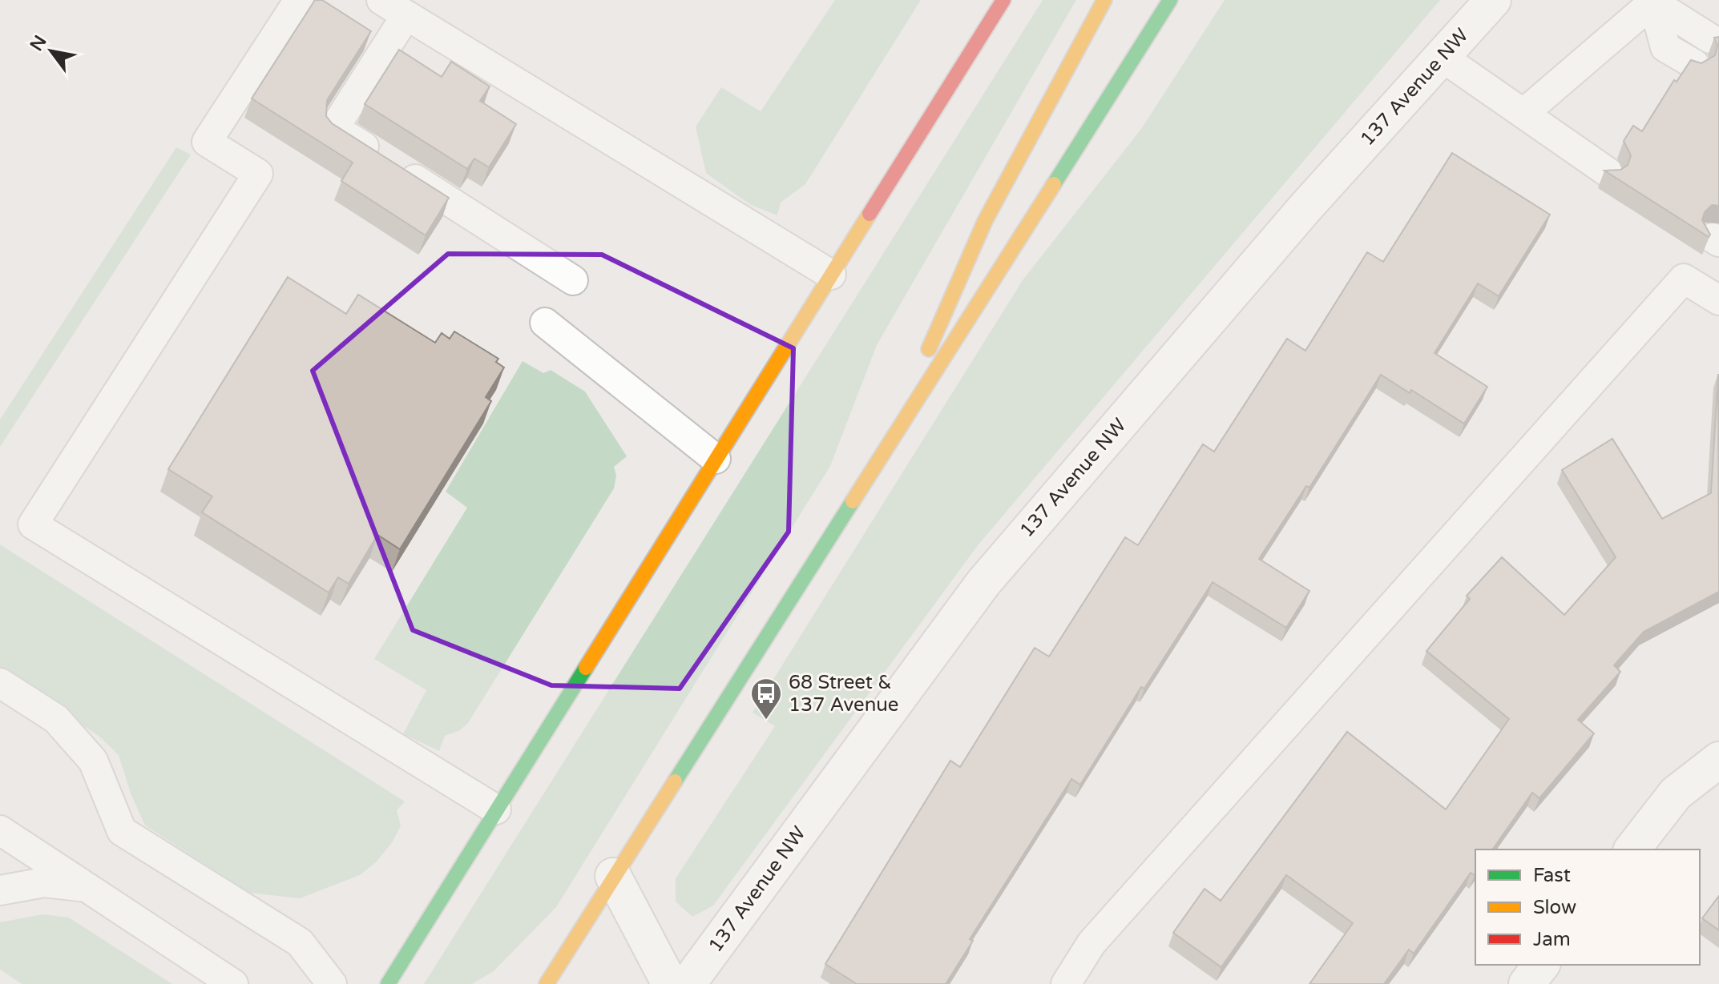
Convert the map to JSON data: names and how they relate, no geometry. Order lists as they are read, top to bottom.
{
  "streets": {
    "street": ["137 Avenue NW"]
  },
  "places": {
    "bus stop": ["68 Street & 137 Avenue"]
  },
  "legend": ["Fast", "Slow", "Jam"],
  "north": "top left"
}
